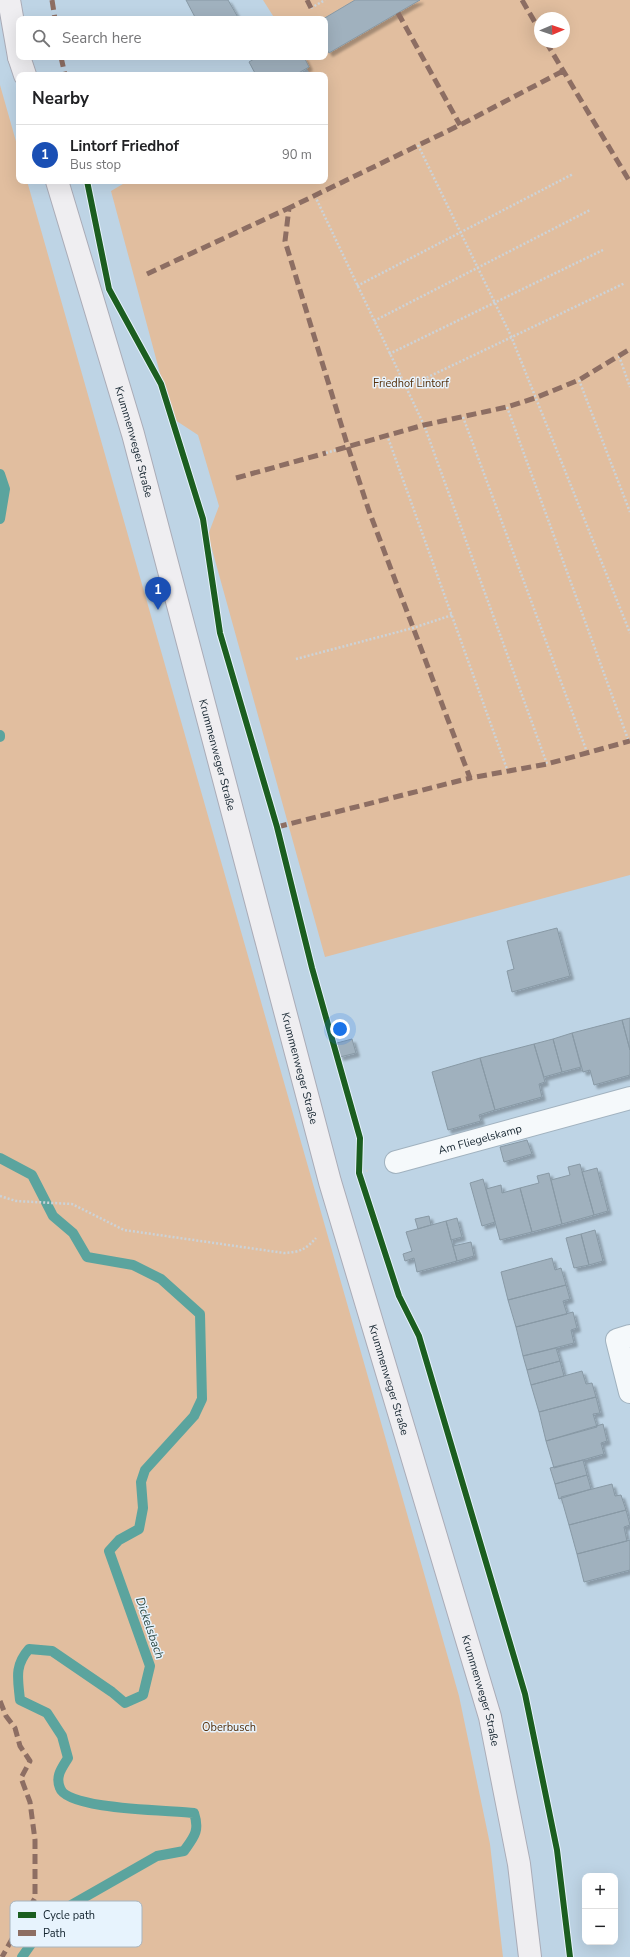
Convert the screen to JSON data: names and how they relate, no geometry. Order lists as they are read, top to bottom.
{
  "streets": {
    "main road": ["Krummenweger Straße"],
    "lane": ["Am Fliegelskamp"]
  },
  "water": ["Dickelsbach"],
  "parks": ["Friedhof Lintorf", "Oberbusch"],
  "legend": ["Cycle path", "Path"],
  "north": "right",
  "page": {
    "search": "Search here",
    "heading": "Nearby",
    "list": [
      {
        "mark": "1",
        "name": "Lintorf Friedhof",
        "note": "Bus stop",
        "value": "90 m"
      }
    ],
    "pins": "1",
    "map_buttons": ["+", "−"]
  }
}
